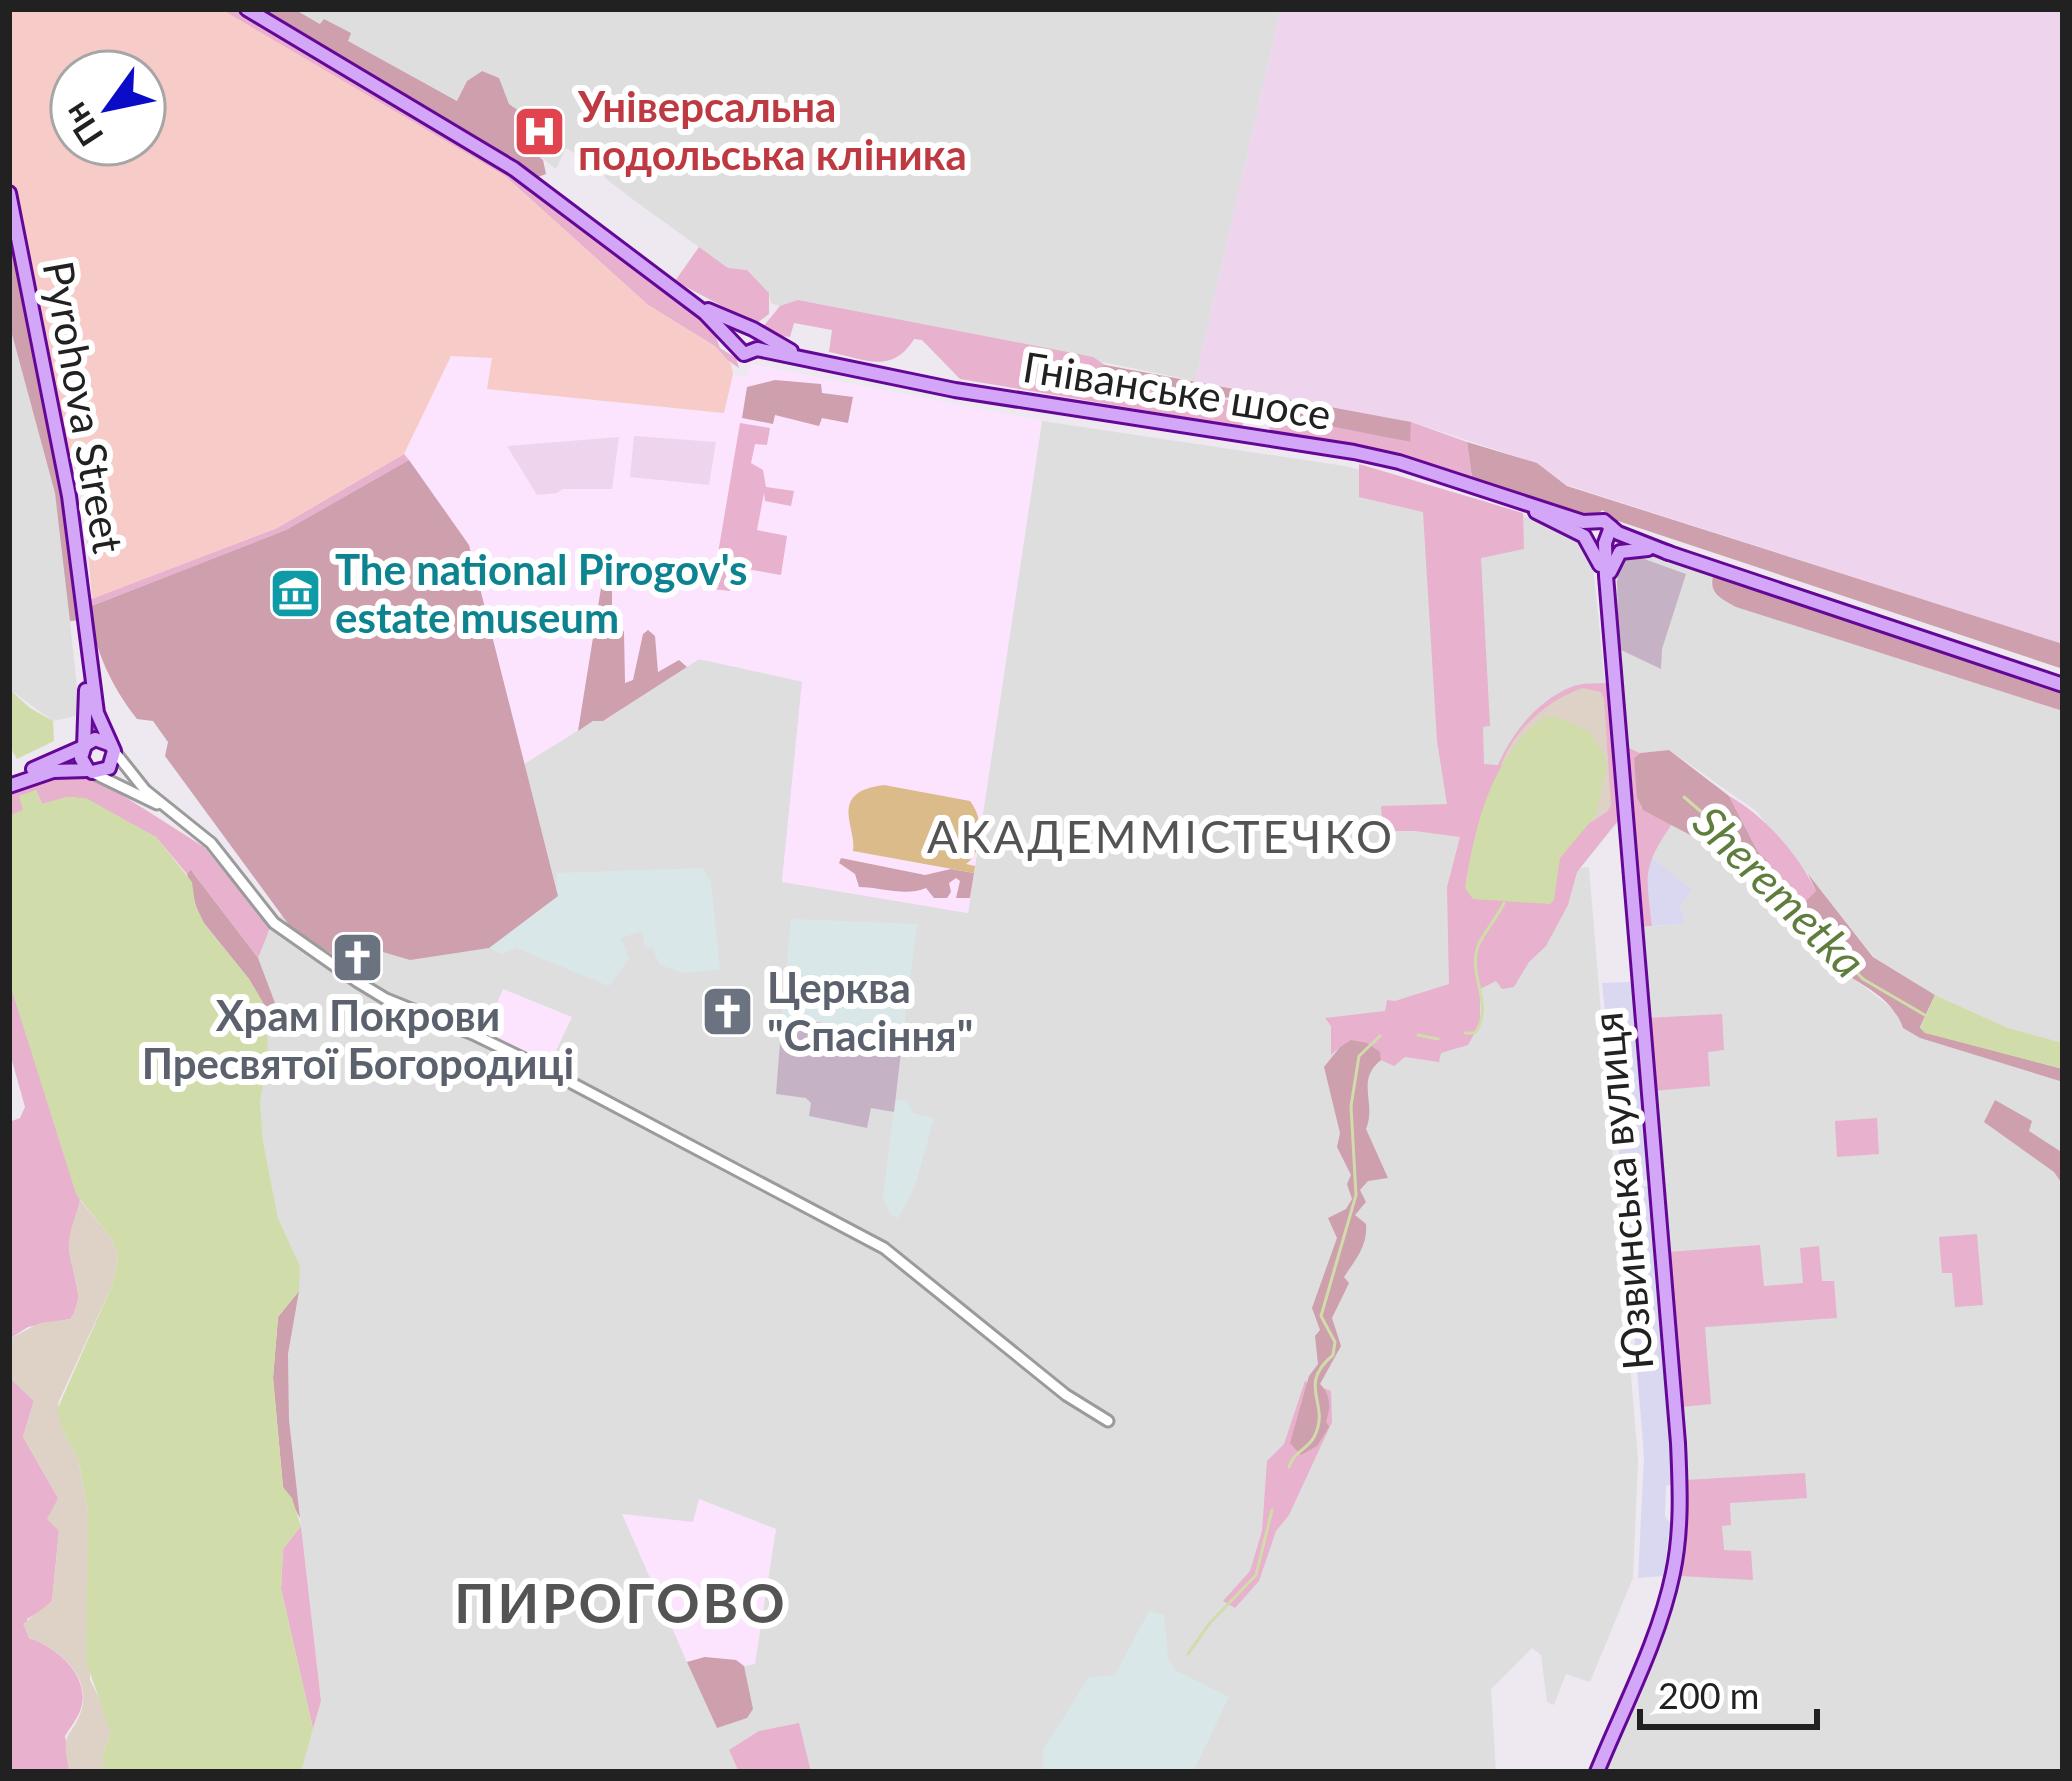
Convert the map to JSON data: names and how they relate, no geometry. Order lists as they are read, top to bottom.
{
  "streets": {
    "main road": ["Гніванське шосе", "Pyrohova Street", "Юзвинська вулиця"]
  },
  "districts": ["АКАДЕММІСТЕЧКО", "ПИРОГОВО"],
  "water": ["Sheremetka"],
  "places": {
    "hospital": ["Універсальна подольська кліника"],
    "museum": ["The national Pirogov's estate museum"],
    "church": ["Храм Покрови Пресвятої Богородиці", "Церква \"Спасіння\""]
  },
  "scale_bar": "200 m",
  "north": "bottom left"
}
